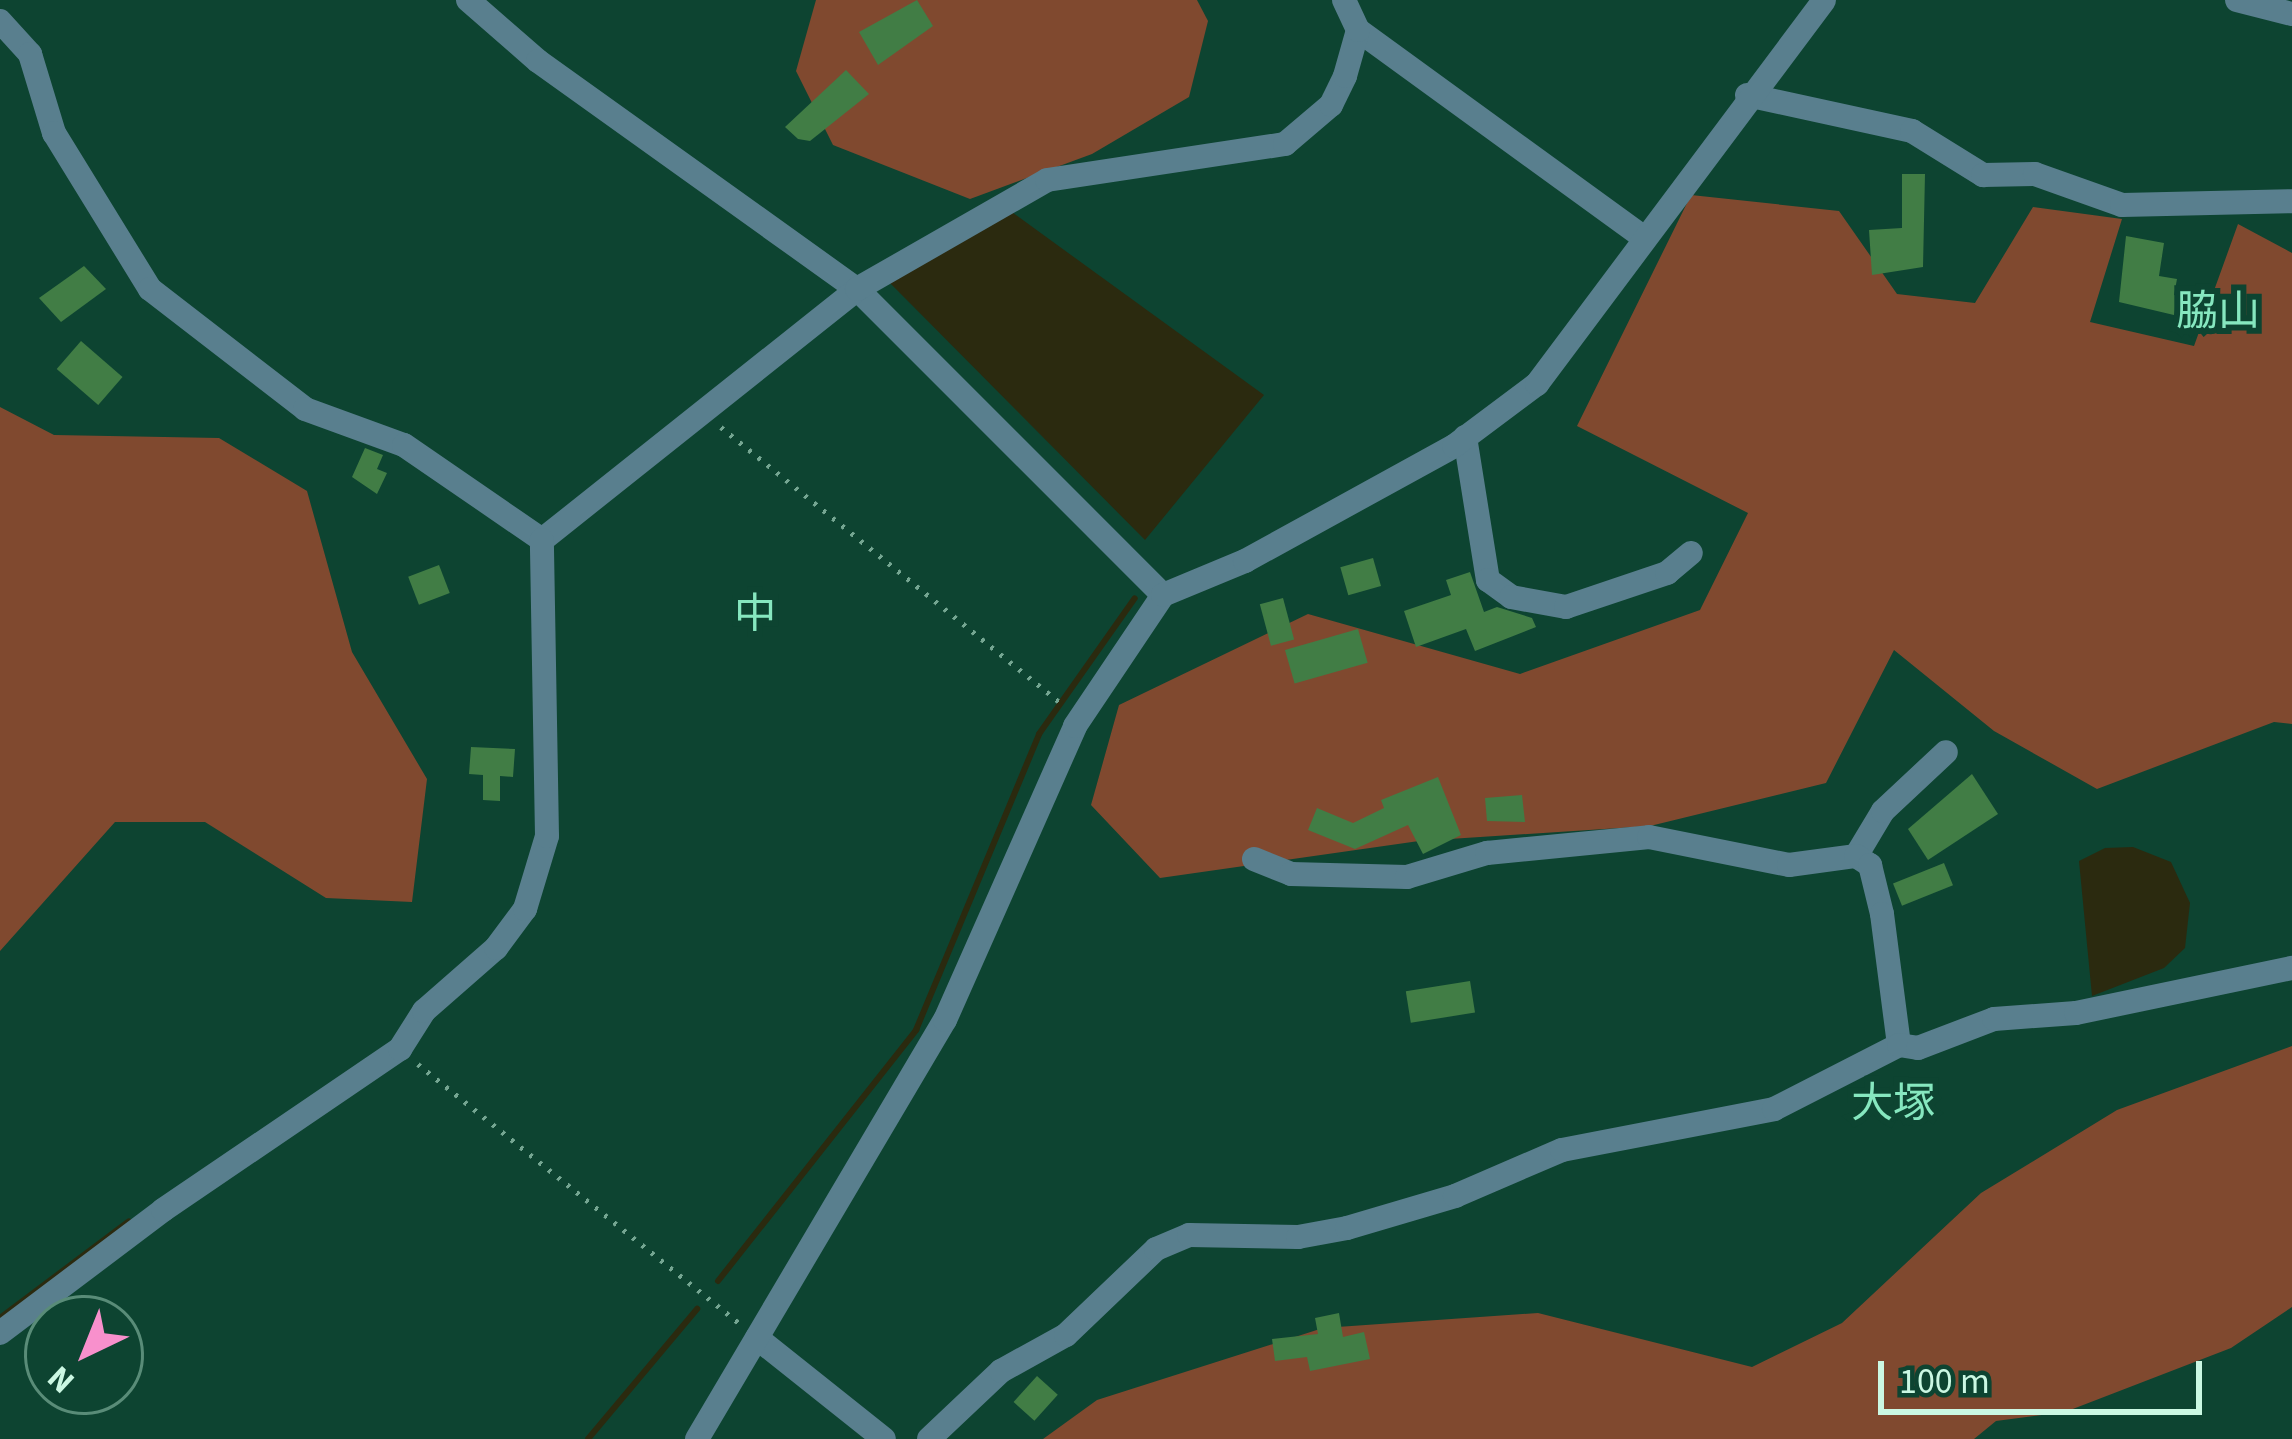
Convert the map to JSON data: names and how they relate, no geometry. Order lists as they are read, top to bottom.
{
  "districts": ["脇山", "中", "大塚"],
  "scale_bar": "100 m",
  "north": "bottom left"
}
